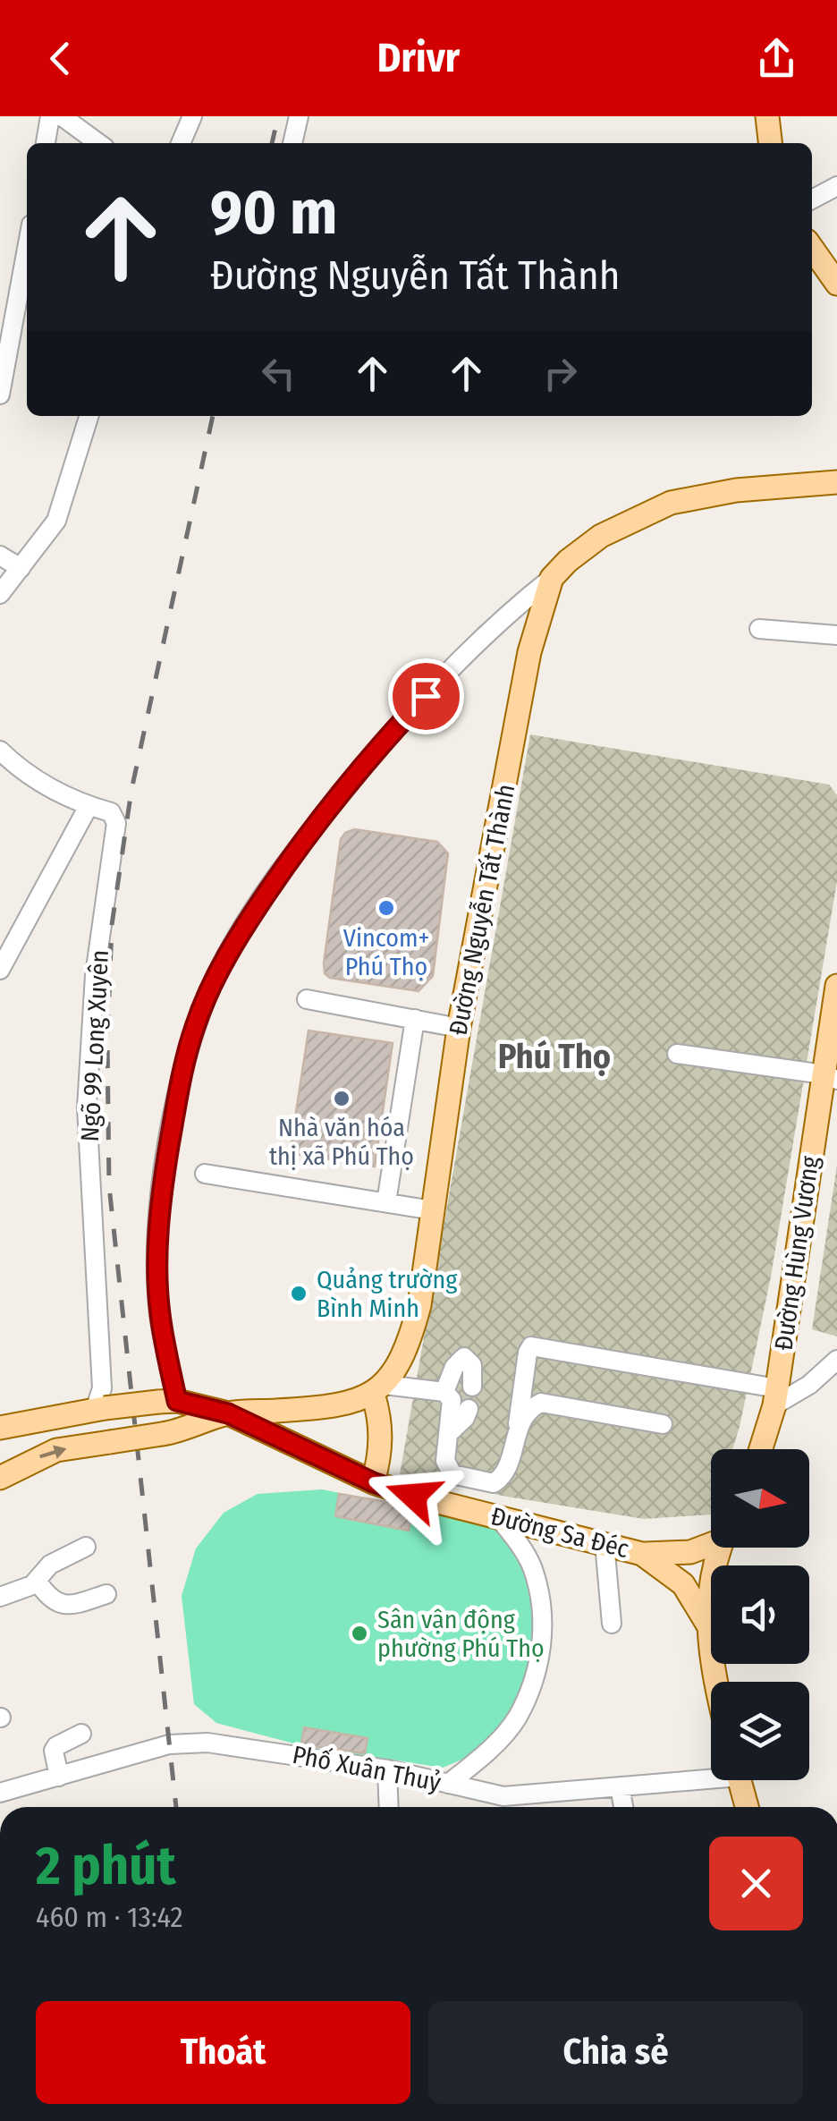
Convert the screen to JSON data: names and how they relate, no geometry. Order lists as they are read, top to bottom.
{
  "streets": {
    "main road": ["Đường Nguyễn Tất Thành", "Đường Hùng Vương", "Đường Sa Đéc"],
    "street": ["Ngõ 99 Long Xuyên", "Phố Xuân Thuỷ"]
  },
  "districts": ["Phú Thọ"],
  "places": [
    "Vincom+ Phú Thọ",
    "Nhà văn hóa thị xã Phú Thọ",
    "Quảng trường Bình Minh",
    "Sân vận động phường Phú Thọ"
  ],
  "north": "right",
  "page": {
    "header": "Drivr",
    "turn": ["90 m", "Đường Nguyễn Tất Thành"],
    "heading": ["2 phút", "460 m · 13:42"],
    "buttons": ["Thoát", "Chia sẻ"]
  }
}
